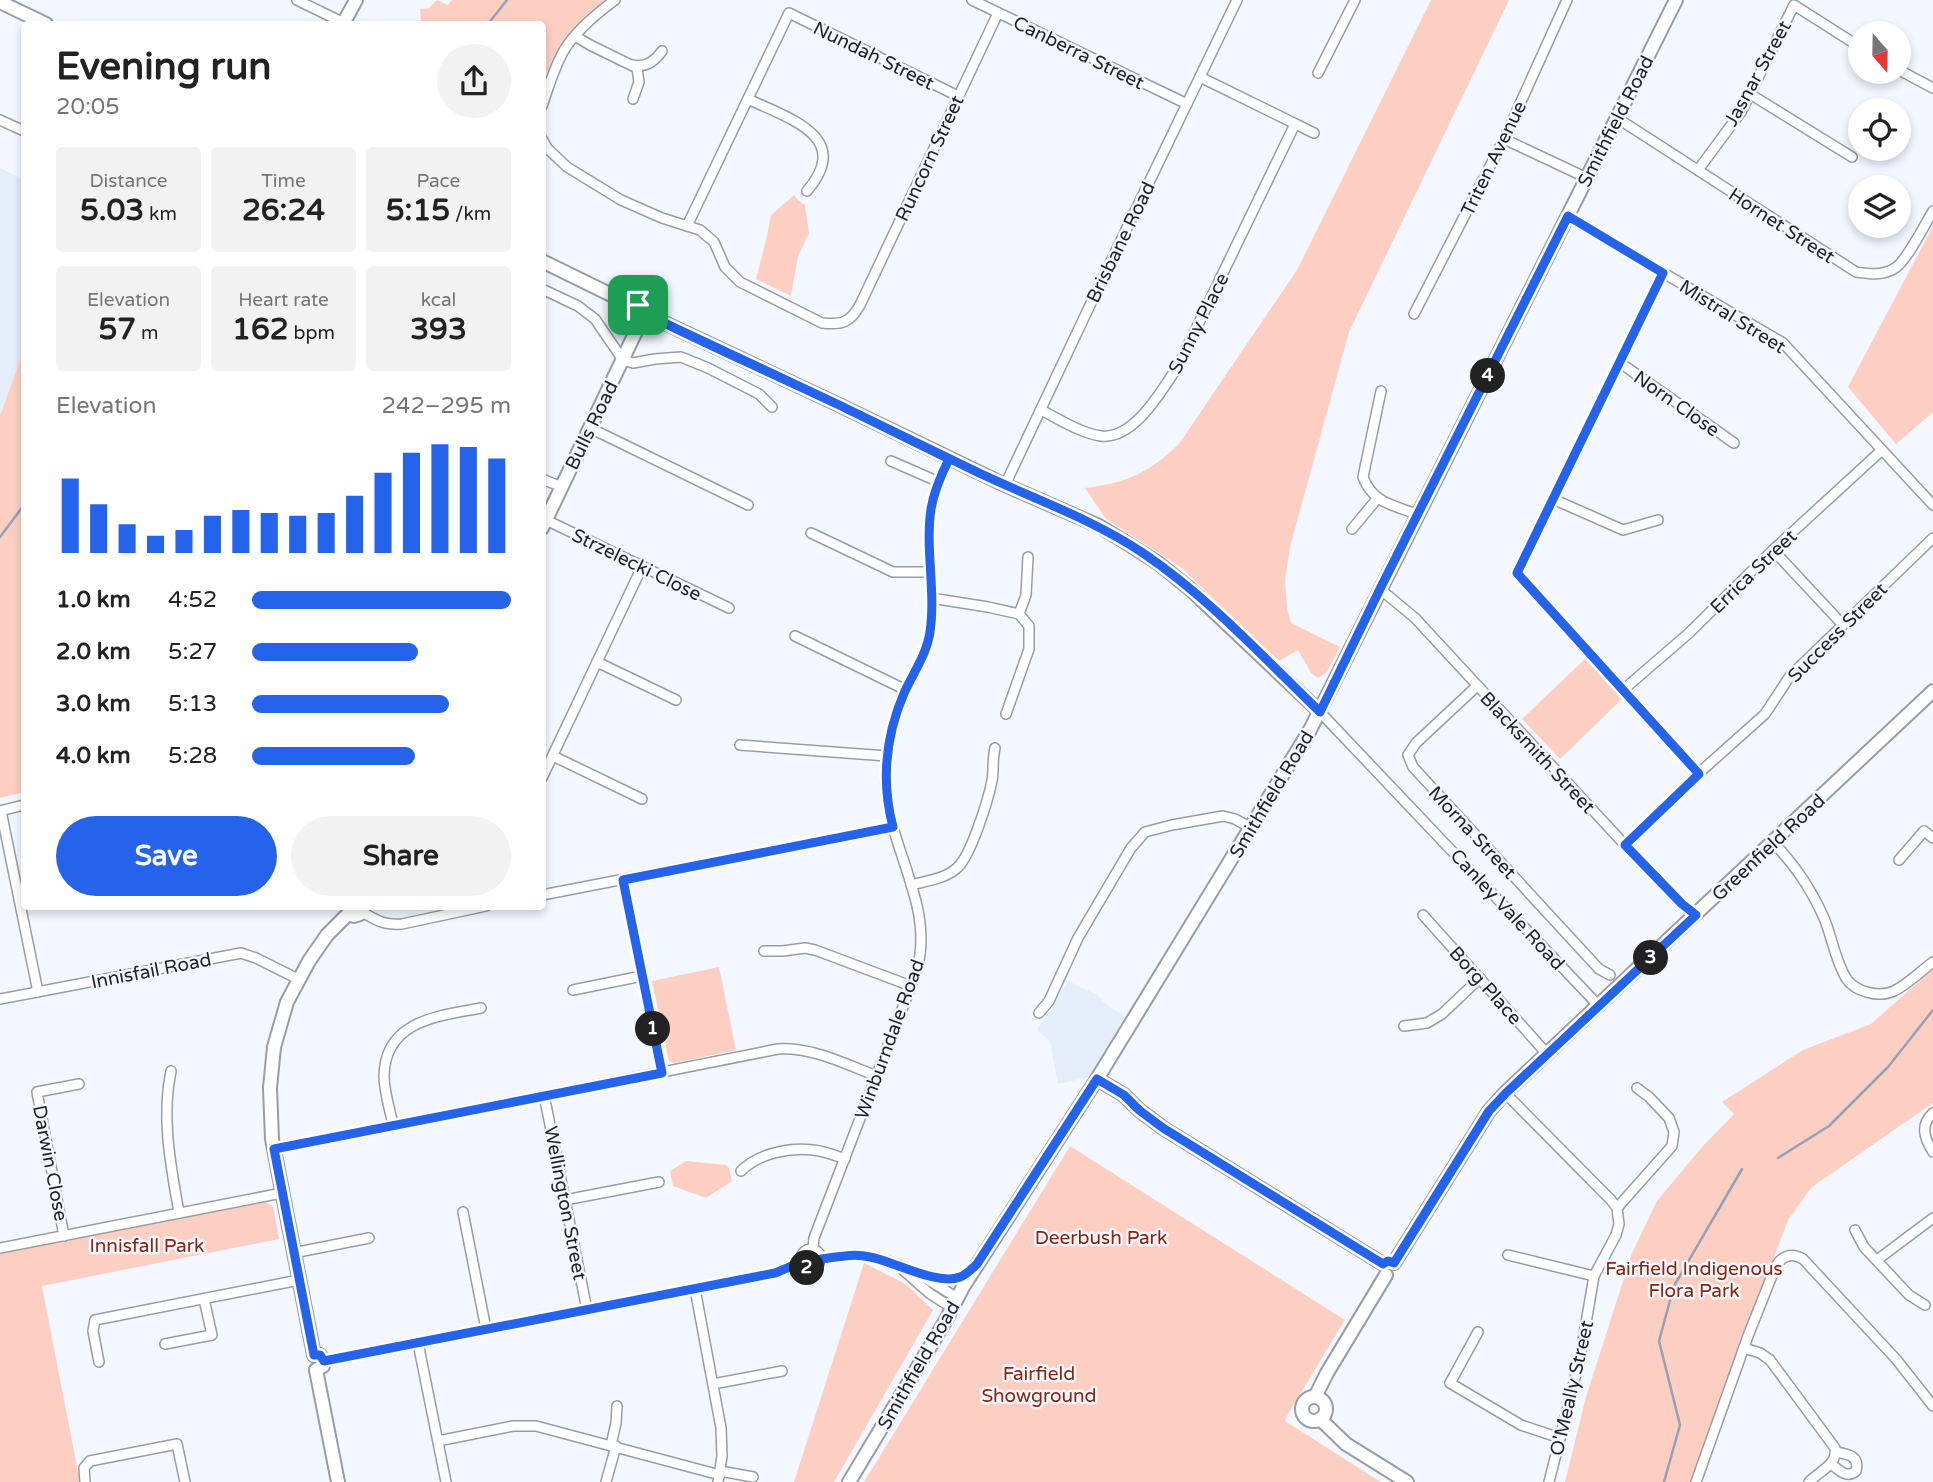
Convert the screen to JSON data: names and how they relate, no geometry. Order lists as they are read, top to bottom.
{
  "streets": {
    "main road": ["Smithfield Road", "Bulls Road", "Greenfield Road"],
    "street": [
      "Canberra Street",
      "Nundah Street",
      "Jasnar Street",
      "Runcorn Street",
      "Triten Avenue",
      "Hornet Street",
      "Brisbane Road",
      "Mistral Street",
      "Sunny Place",
      "Norn Close",
      "Strzelecki Close",
      "Errica Street",
      "Success Street",
      "Blacksmith Street",
      "Morna Street",
      "Canley Vale Road",
      "Innisfail Road",
      "Borg Place",
      "Winburndale Road",
      "Darwin Close",
      "Wellington Street",
      "O'Meally Street"
    ]
  },
  "crossings": [
    ["Canberra Street", "Runcorn Street"],
    ["Canberra Street", "Brisbane Road"],
    ["Nundah Street", "Runcorn Street"],
    ["Jasnar Street", "Hornet Street"],
    ["Smithfield Road", "Hornet Street"],
    ["Smithfield Road", "Mistral Street"],
    ["Smithfield Road", "Blacksmith Street"],
    ["Smithfield Road", "Canley Vale Road"],
    ["Brisbane Road", "Sunny Place"],
    ["Mistral Street", "Errica Street"],
    ["Success Street", "Blacksmith Street"],
    ["Blacksmith Street", "Morna Street"],
    ["Blacksmith Street", "Greenfield Road"],
    ["Greenfield Road", "Canley Vale Road"],
    ["Greenfield Road", "Borg Place"]
  ],
  "parks": [
    "Deerbush Park",
    "Innisfall Park",
    "Fairfield Indigenous Flora Park",
    "Fairfield Showground"
  ],
  "north": "bottom",
  "page": {
    "heading": ["Evening run", "20:05"],
    "stats": [
      ["Distance", "5.03 km"],
      ["Time", "26:24"],
      ["Pace", "5:15 /km"],
      ["Elevation", "57 m"],
      ["Heart rate", "162 bpm"],
      ["kcal", "393"]
    ],
    "pins": [
      "4",
      "3",
      "1",
      "2"
    ],
    "chart": ["Elevation", "242–295 m"],
    "list": [
      {
        "name": "1.0 km",
        "note": "4:52"
      },
      {
        "name": "2.0 km",
        "note": "5:27"
      },
      {
        "name": "3.0 km",
        "note": "5:13"
      },
      {
        "name": "4.0 km",
        "note": "5:28"
      }
    ],
    "buttons": ["Save", "Share"]
  }
}
